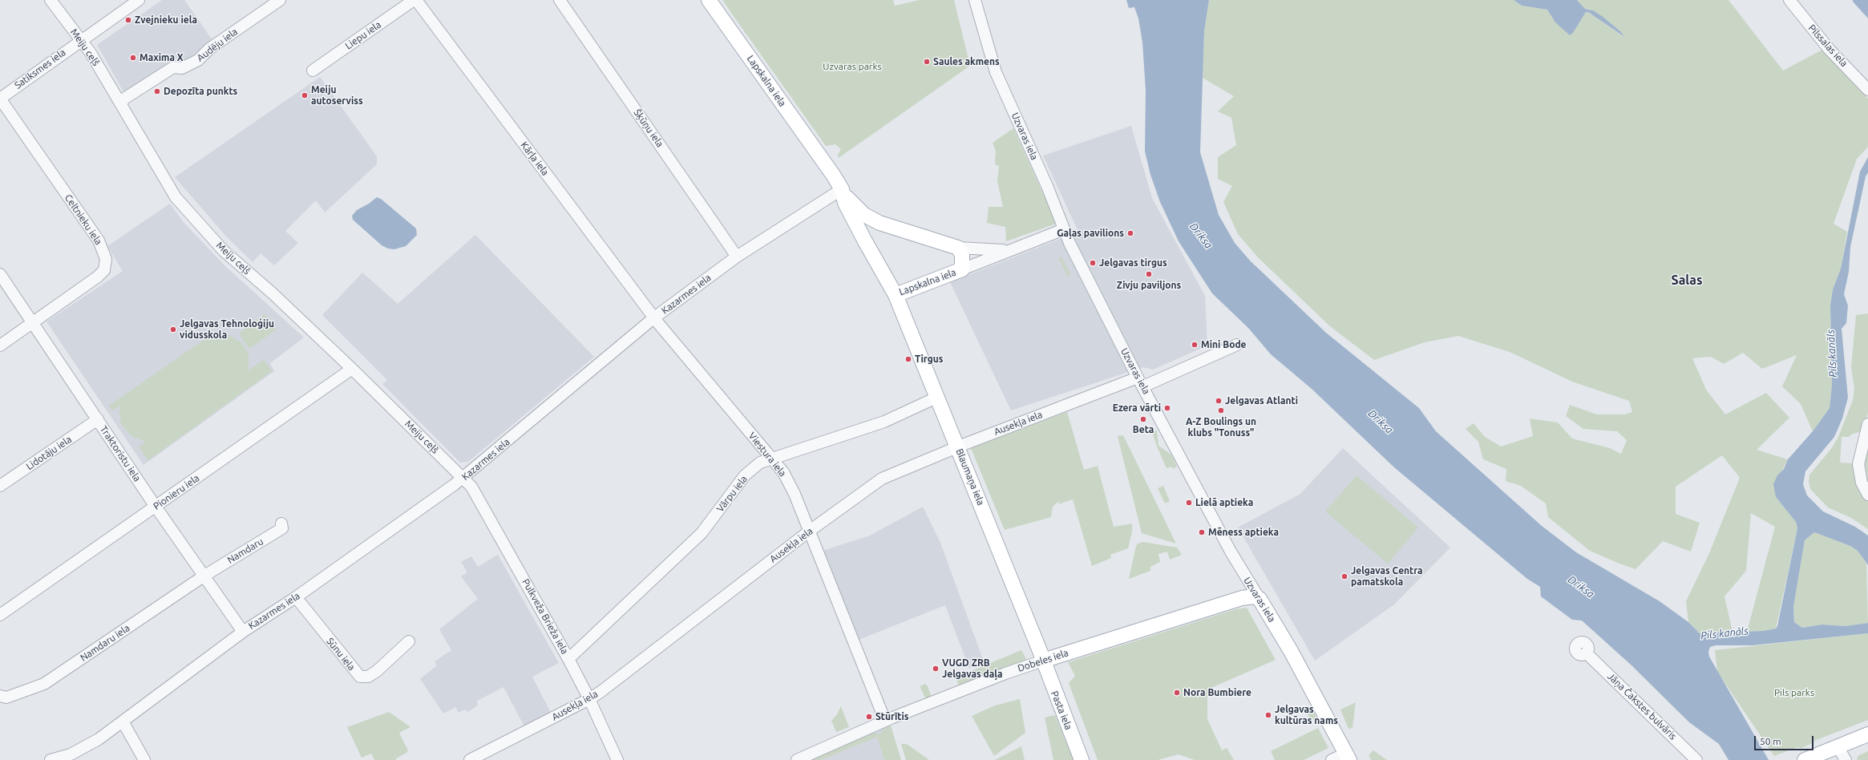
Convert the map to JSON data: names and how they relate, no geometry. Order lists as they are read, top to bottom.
{
  "streets": {
    "main road": [
      "Lapskalna iela",
      "Uzvaras iela",
      "Blaumaņa iela",
      "Dobeles iela",
      "Pasta iela"
    ],
    "street": [
      "Liepu iela",
      "Audēju iela",
      "Pilssalas iela",
      "Meiju ceļš",
      "Satiksmes iela",
      "Šķūņu iela",
      "Kārļa iela",
      "Celtnieku iela",
      "Kazarmes iela",
      "Ausekļa iela",
      "Lidotāju iela",
      "Traktoristu iela",
      "Viestura iela",
      "Pionieru iela",
      "Vārpu iela",
      "Namdaru",
      "Pulkveža Brieža iela",
      "Namdaru iela",
      "Sūnu iela",
      "Jāņa Čakstes bulvāris"
    ]
  },
  "crossings": [
    ["Liepu iela", "Kārļa iela"],
    ["Audēju iela", "Meiju ceļš"],
    ["Meiju ceļš", "Satiksmes iela"],
    ["Meiju ceļš", "Kazarmes iela"],
    ["Meiju ceļš", "Pionieru iela"],
    ["Meiju ceļš", "Pulkveža Brieža iela"],
    ["Satiksmes iela", "Celtnieku iela"],
    ["Lapskalna iela", "Uzvaras iela"],
    ["Lapskalna iela", "Kazarmes iela"],
    ["Lapskalna iela", "Blaumaņa iela"],
    ["Šķūņu iela", "Kazarmes iela"],
    ["Uzvaras iela", "Ausekļa iela"],
    ["Uzvaras iela", "Dobeles iela"],
    ["Kārļa iela", "Kazarmes iela"],
    ["Kārļa iela", "Viestura iela"],
    ["Celtnieku iela", "Traktoristu iela"],
    ["Kazarmes iela", "Traktoristu iela"],
    ["Kazarmes iela", "Viestura iela"],
    ["Kazarmes iela", "Pulkveža Brieža iela"],
    ["Kazarmes iela", "Sūnu iela"],
    ["Ausekļa iela", "Viestura iela"],
    ["Ausekļa iela", "Blaumaņa iela"],
    ["Ausekļa iela", "Pulkveža Brieža iela"],
    ["Lidotāju iela", "Traktoristu iela"],
    ["Traktoristu iela", "Pionieru iela"],
    ["Traktoristu iela", "Namdaru"],
    ["Traktoristu iela", "Namdaru iela"],
    ["Viestura iela", "Vārpu iela"],
    ["Viestura iela", "Dobeles iela"],
    ["Blaumaņa iela", "Vārpu iela"],
    ["Blaumaņa iela", "Dobeles iela"],
    ["Blaumaņa iela", "Pasta iela"],
    ["Vārpu iela", "Pulkveža Brieža iela"],
    ["Namdaru", "Namdaru iela"],
    ["Dobeles iela", "Pasta iela"]
  ],
  "districts": ["Salas"],
  "water": ["Driksa", "Pils kanāls"],
  "parks": ["Uzvaras parks", "Pils parks"],
  "places": [
    "Zvejnieku iela",
    "Maxima X",
    "Saules akmens",
    "Depozīta punkts",
    "Meiju autoserviss",
    "Gaļas pavilions",
    "Jelgavas tirgus",
    "Zivju paviljons",
    "Jelgavas Tehnoloģiju vidusskola",
    "Mini Bode",
    "Tirgus",
    "Jelgavas Atlanti",
    "Ezera vārti",
    "A-Z Boulings un klubs \"Tonuss\"",
    "Beta",
    "Lielā aptieka",
    "Mēness aptieka",
    "Jelgavas Centra pamatskola",
    "VUGD ZRB Jelgavas daļa",
    "Nora Bumbiere",
    "Jelgavas kultūras nams",
    "Stūrītis"
  ],
  "scale_bar": "50 m"
}
